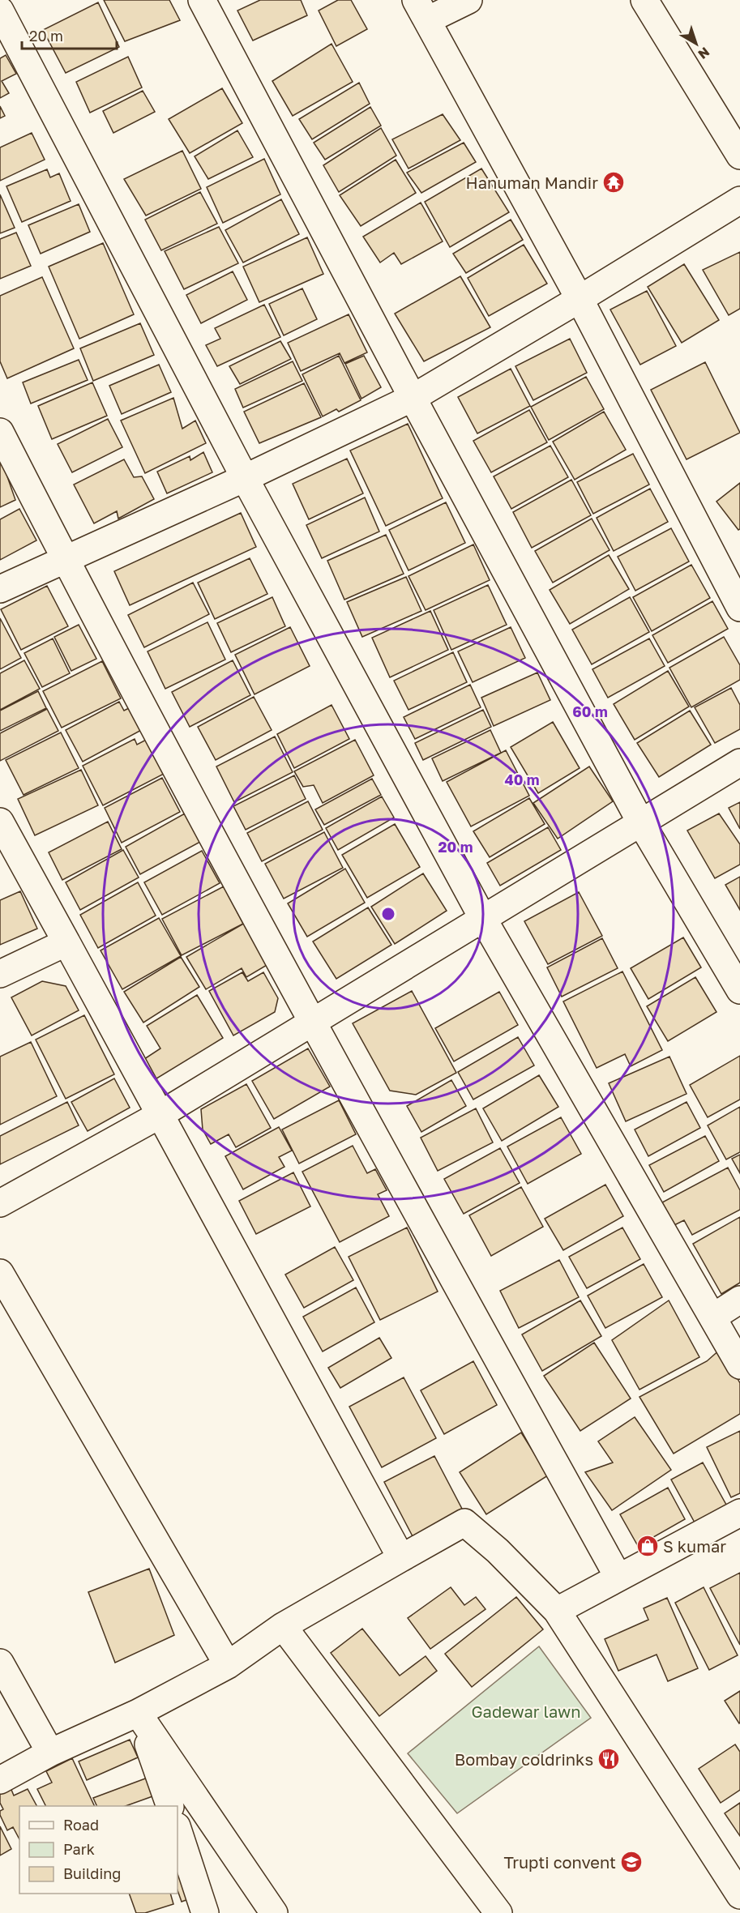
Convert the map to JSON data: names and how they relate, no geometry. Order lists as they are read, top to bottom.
{
  "parks": ["Gadewar lawn"],
  "places": {
    "temple": ["Hanuman Mandir"],
    "shop": ["S kumar"],
    "restaurant": ["Bombay coldrinks"],
    "school or university": ["Trupti convent"]
  },
  "legend": ["Road", "Park", "Building"],
  "scale_bar": "20 m",
  "north": "bottom right",
  "rings": ["60 m", "40 m", "20 m"]
}
